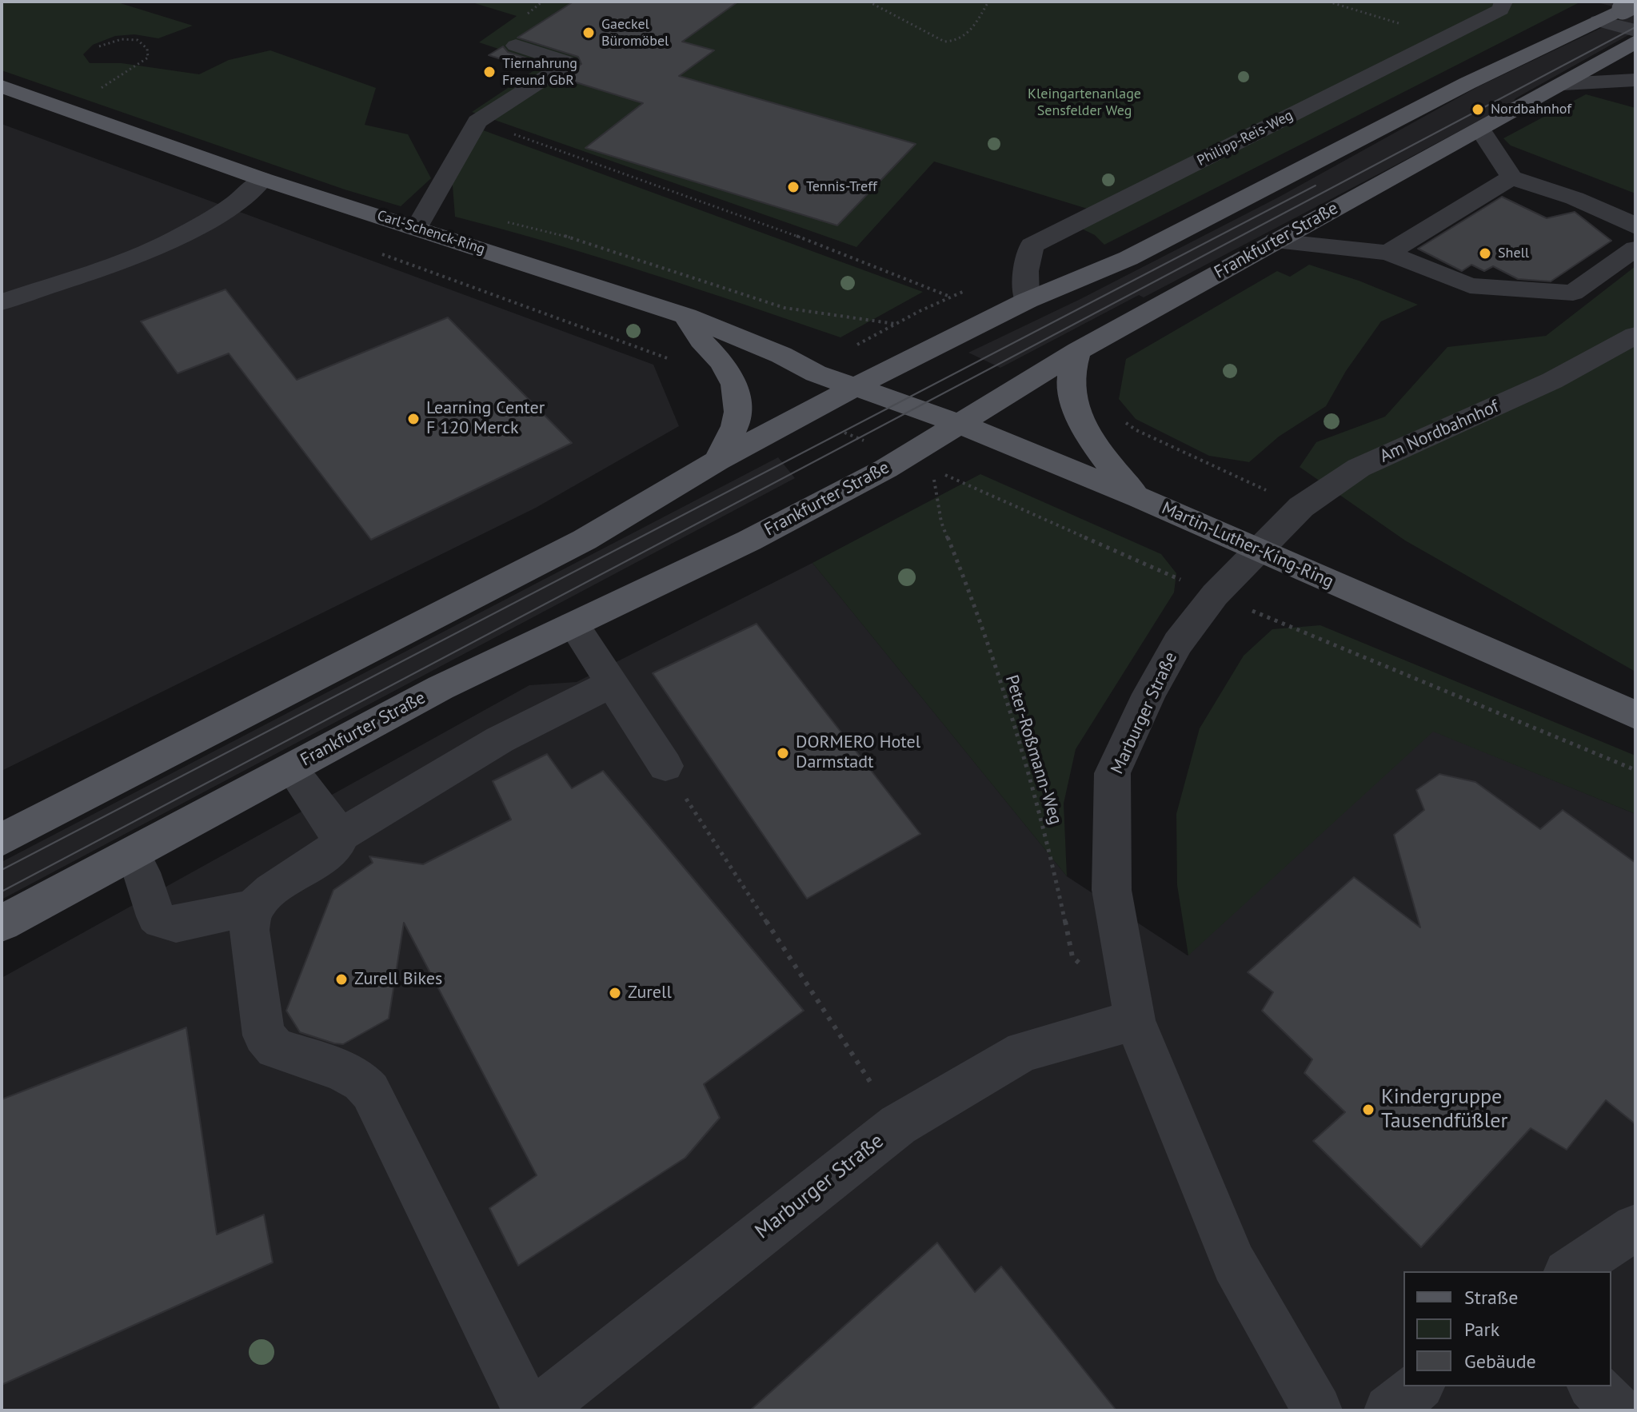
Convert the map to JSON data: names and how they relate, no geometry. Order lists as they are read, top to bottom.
{
  "streets": {
    "main road": ["Carl-Schenck-Ring", "Frankfurter Straße", "Martin-Luther-King-Ring"],
    "street": ["Philipp-Reis-Weg", "Am Nordbahnhof", "Marburger Straße"],
    "path": ["Peter-Roßmann-Weg"]
  },
  "crossings": [
    ["Carl-Schenck-Ring", "Martin-Luther-King-Ring"],
    ["Frankfurter Straße", "Martin-Luther-King-Ring"],
    ["Frankfurter Straße", "Peter-Roßmann-Weg"],
    ["Am Nordbahnhof", "Martin-Luther-King-Ring"],
    ["Am Nordbahnhof", "Marburger Straße"],
    ["Martin-Luther-King-Ring", "Marburger Straße"]
  ],
  "parks": ["Kleingartenanlage Sensfelder Weg"],
  "places": [
    "Gaeckel Büromöbel",
    "Tiernahrung Freund GbR",
    "Nordbahnhof",
    "Tennis-Treff",
    "Shell",
    "Learning Center F 120 Merck",
    "DORMERO Hotel Darmstadt",
    "Zurell Bikes",
    "Zurell",
    "Kindergruppe Tausendfüßler"
  ],
  "legend": ["Straße", "Park", "Gebäude"]
}
